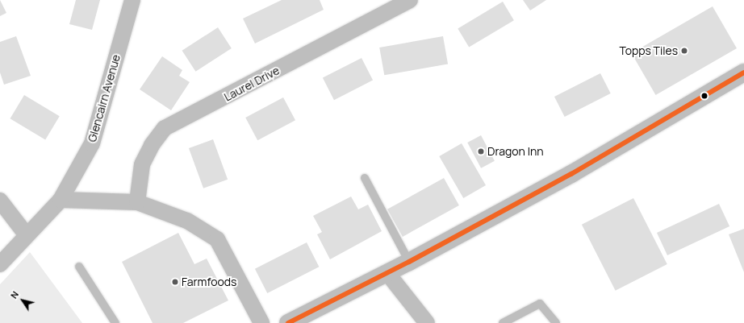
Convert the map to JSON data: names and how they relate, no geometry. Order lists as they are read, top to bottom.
{
  "streets": {
    "street": ["Laurel Drive", "Glencairn Avenue"]
  },
  "places": ["Topps Tiles", "Dragon Inn", "Farmfoods"],
  "north": "top left"
}
